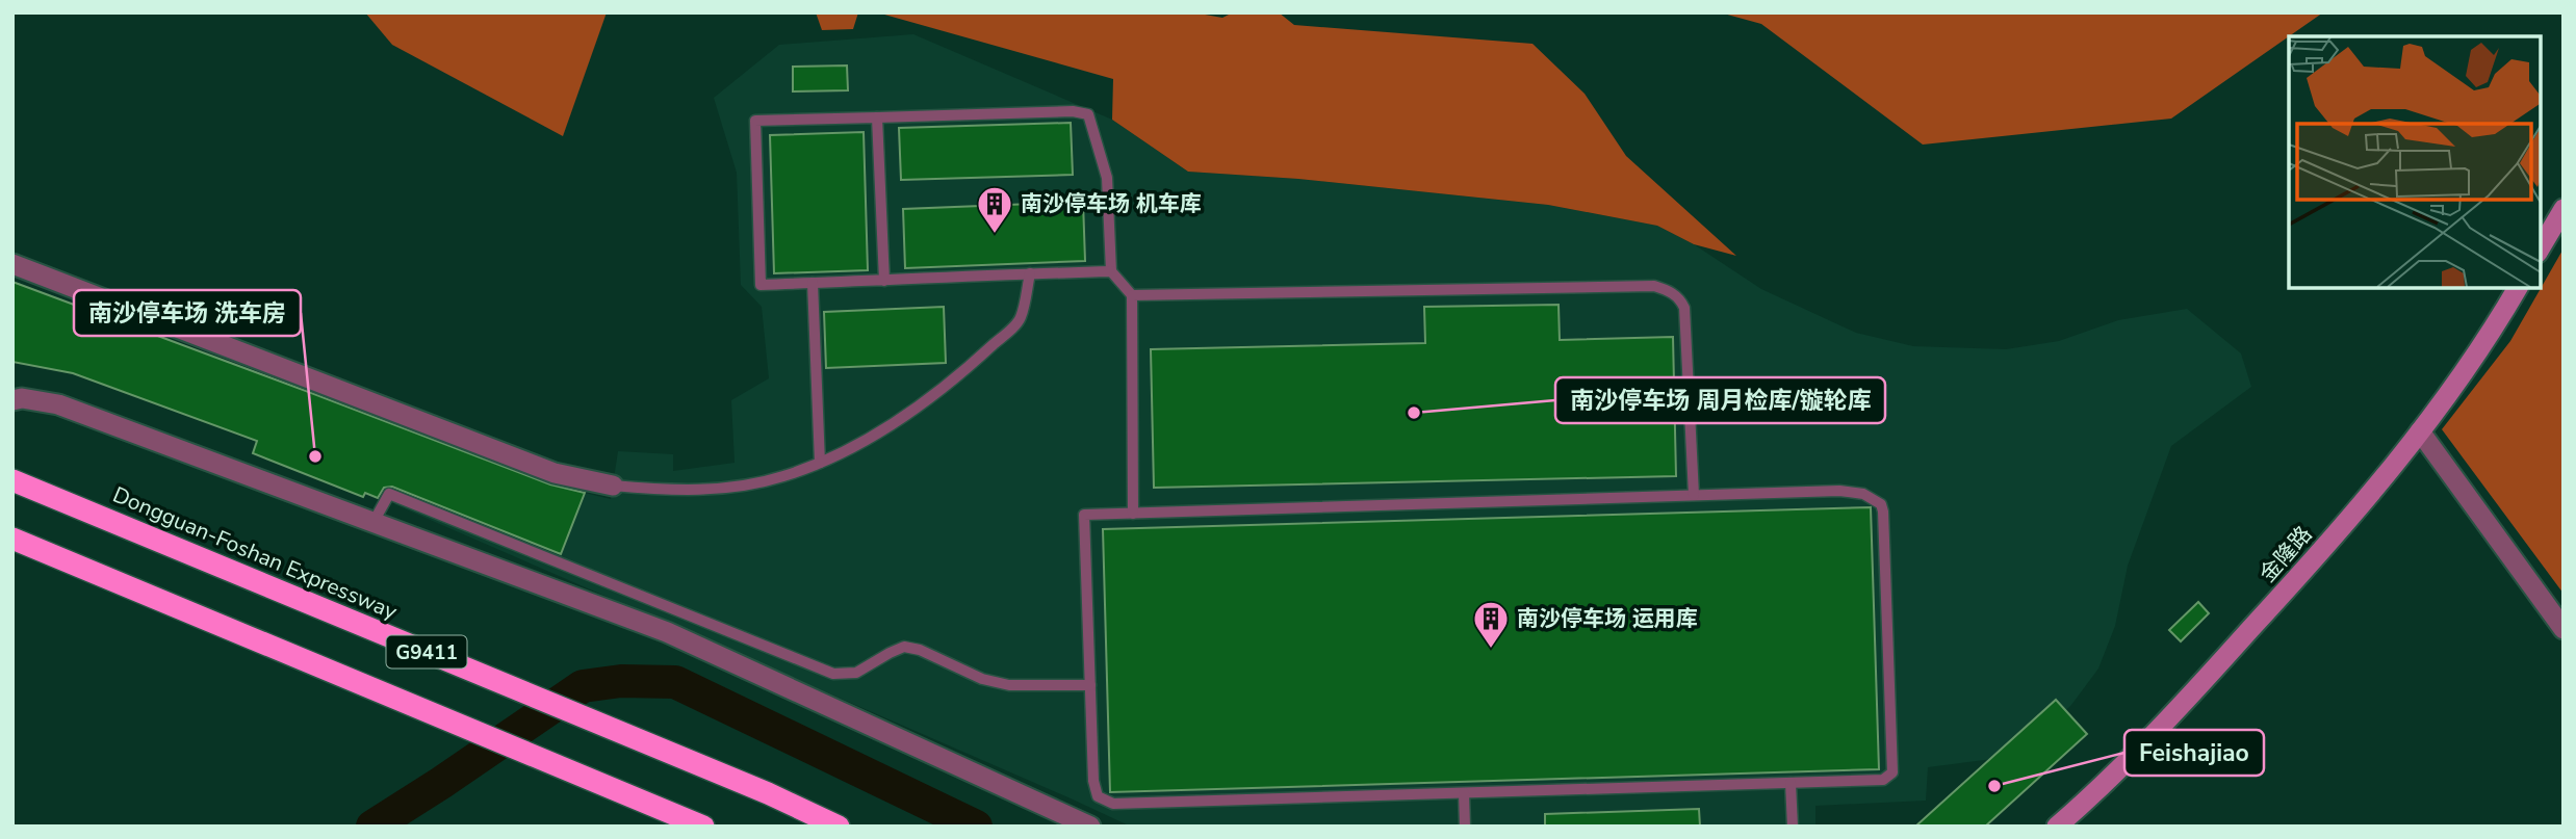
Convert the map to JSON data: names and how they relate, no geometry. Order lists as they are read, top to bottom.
{
  "streets": {
    "highway": ["Dongguan-Foshan Expressway", "G9411"],
    "main road": ["金隆路"]
  },
  "places": {
    "building": ["南沙停车场 机车库", "南沙停车场 运用库"],
    "other": ["南沙停车场 周月检库/镟轮库", "南沙停车场 洗车房", "Feishajiao"]
  }
}
